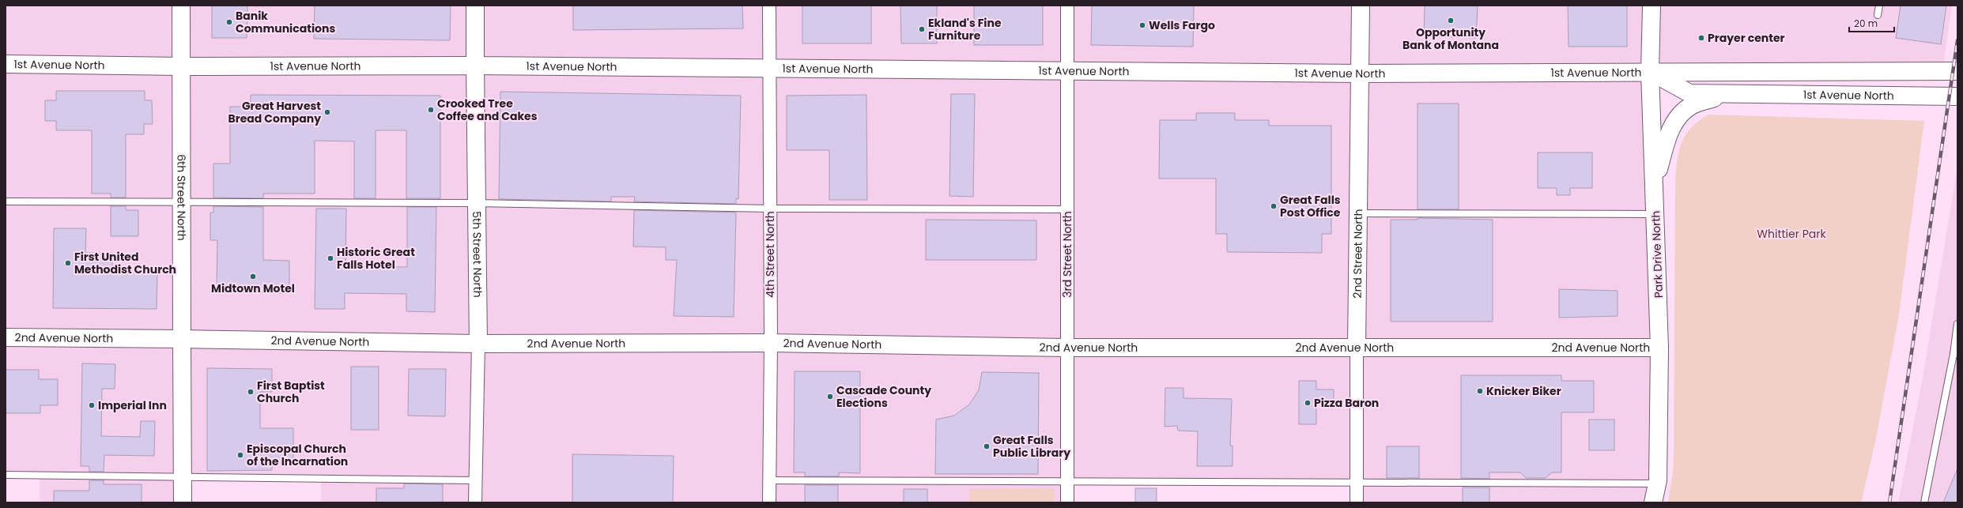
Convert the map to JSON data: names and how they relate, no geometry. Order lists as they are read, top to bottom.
{
  "streets": {
    "main road": [
      "1st Avenue North",
      "6th Street North",
      "2nd Street North",
      "5th Street North",
      "Park Drive North",
      "2nd Avenue North"
    ],
    "street": ["4th Street North", "3rd Street North"]
  },
  "crossings": [
    ["1st Avenue North", "6th Street North"],
    ["1st Avenue North", "2nd Street North"],
    ["1st Avenue North", "5th Street North"],
    ["1st Avenue North", "4th Street North"],
    ["1st Avenue North", "3rd Street North"],
    ["1st Avenue North", "Park Drive North"],
    ["6th Street North", "2nd Avenue North"],
    ["2nd Street North", "2nd Avenue North"],
    ["5th Street North", "2nd Avenue North"],
    ["4th Street North", "2nd Avenue North"],
    ["3rd Street North", "2nd Avenue North"],
    ["Park Drive North", "2nd Avenue North"]
  ],
  "parks": ["Whittier Park"],
  "places": [
    "Opportunity Bank of Montana",
    "Banik Communications",
    "Wells Fargo",
    "Ekland's Fine Furniture",
    "Prayer center",
    "Crooked Tree Coffee and Cakes",
    "Great Harvest Bread Company",
    "Great Falls Post Office",
    "Historic Great Falls Hotel",
    "First United Methodist Church",
    "Midtown Motel",
    "Knicker Biker",
    "First Baptist Church",
    "Cascade County Elections",
    "Pizza Baron",
    "Imperial Inn",
    "Great Falls Public Library",
    "Episcopal Church of the Incarnation"
  ],
  "scale_bar": "20 m"
}
